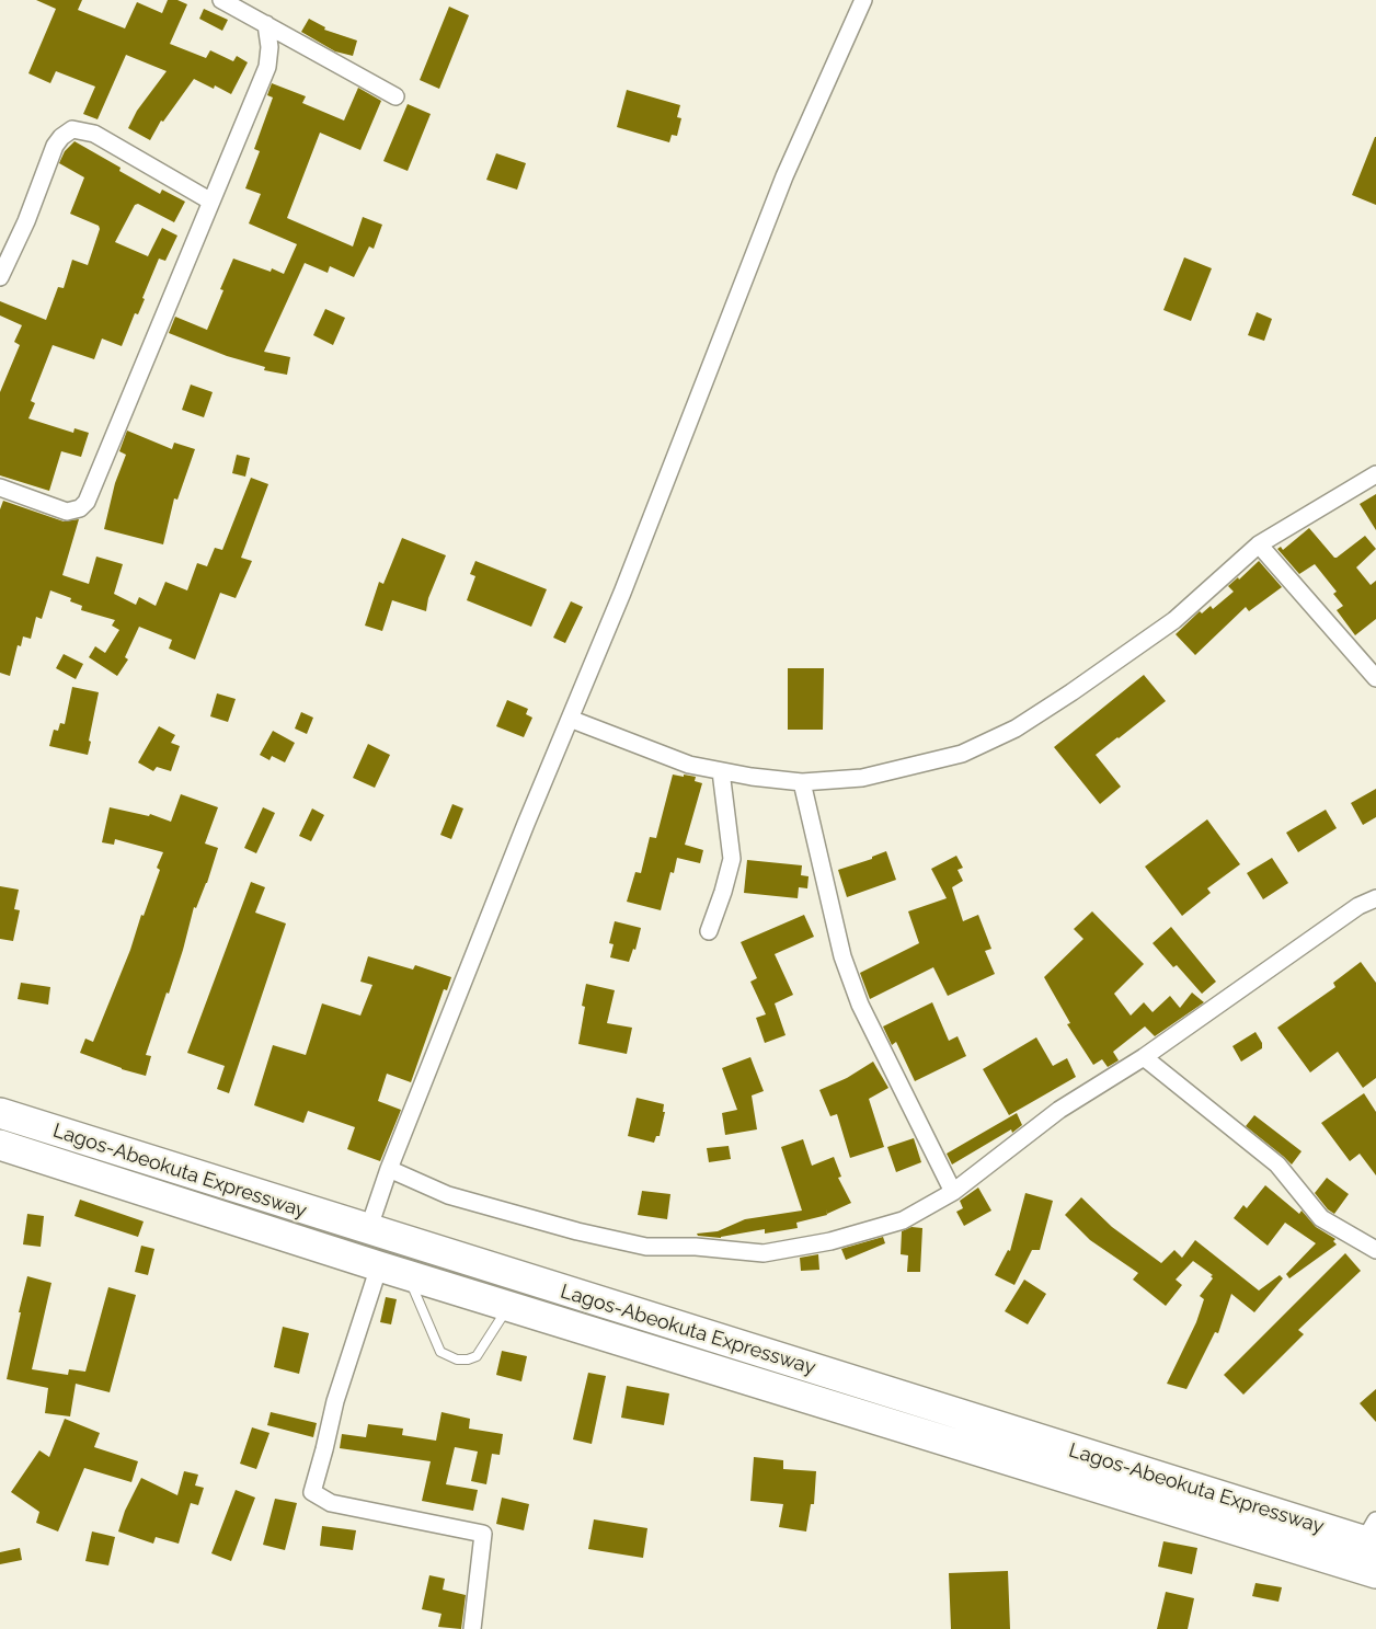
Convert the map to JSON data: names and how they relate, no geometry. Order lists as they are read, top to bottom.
{
  "streets": {
    "highway": ["Lagos-Abeokuta Expressway"]
  }
}
